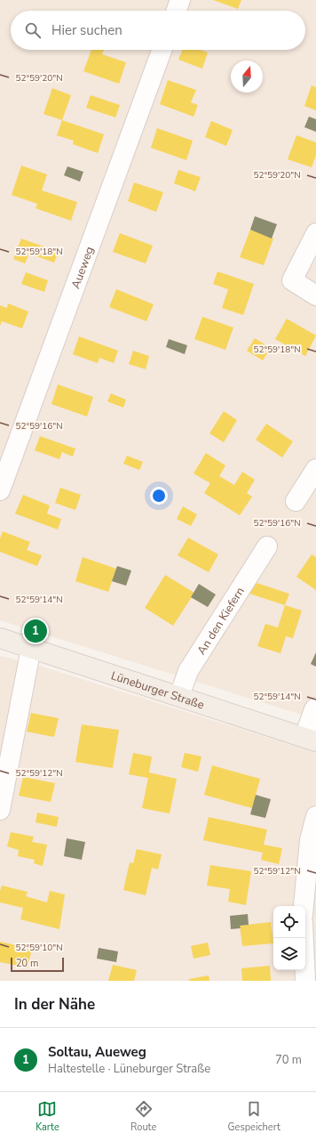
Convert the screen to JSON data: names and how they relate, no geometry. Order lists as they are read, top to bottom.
{
  "streets": {
    "main road": ["Lüneburger Straße"],
    "street": ["Aueweg", "An den Kiefern"]
  },
  "crossings": [
    ["An den Kiefern", "Lüneburger Straße"]
  ],
  "scale_bar": "20 m",
  "north": "top",
  "page": {
    "search": "Hier suchen",
    "pins": "1",
    "scale": "20 m",
    "heading": "In der Nähe",
    "list": [
      {
        "mark": "1",
        "name": "Soltau, Aueweg",
        "note": "Haltestelle · Lüneburger Straße",
        "value": "70 m"
      }
    ],
    "nav": ["Karte", "Route", "Gespeichert"]
  },
  "coordinates": [
    "52°59'20\"N",
    "52°59'18\"N",
    "52°59'16\"N",
    "52°59'14\"N",
    "52°59'12\"N",
    "52°59'10\"N"
  ]
}
